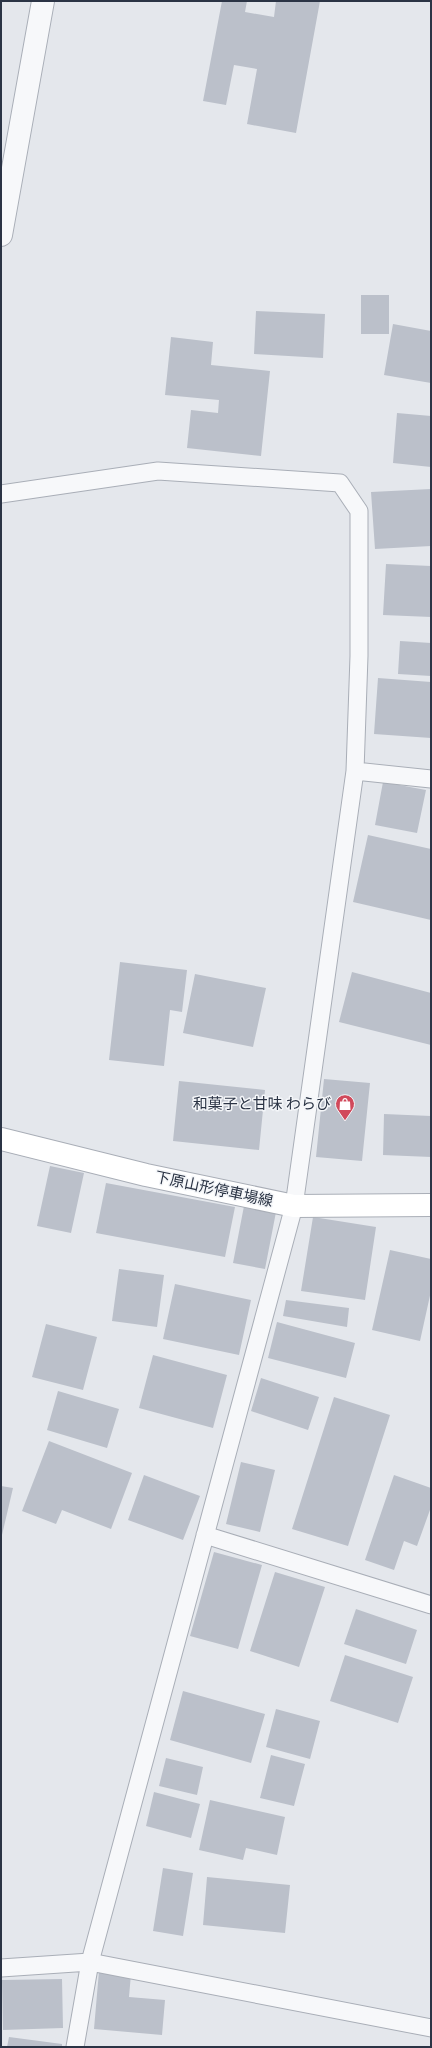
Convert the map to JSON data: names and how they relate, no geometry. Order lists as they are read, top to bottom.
{
  "streets": {
    "main road": ["下原山形停車場線"]
  },
  "places": {
    "shop": ["和菓子と甘味 わらび"]
  }
}
